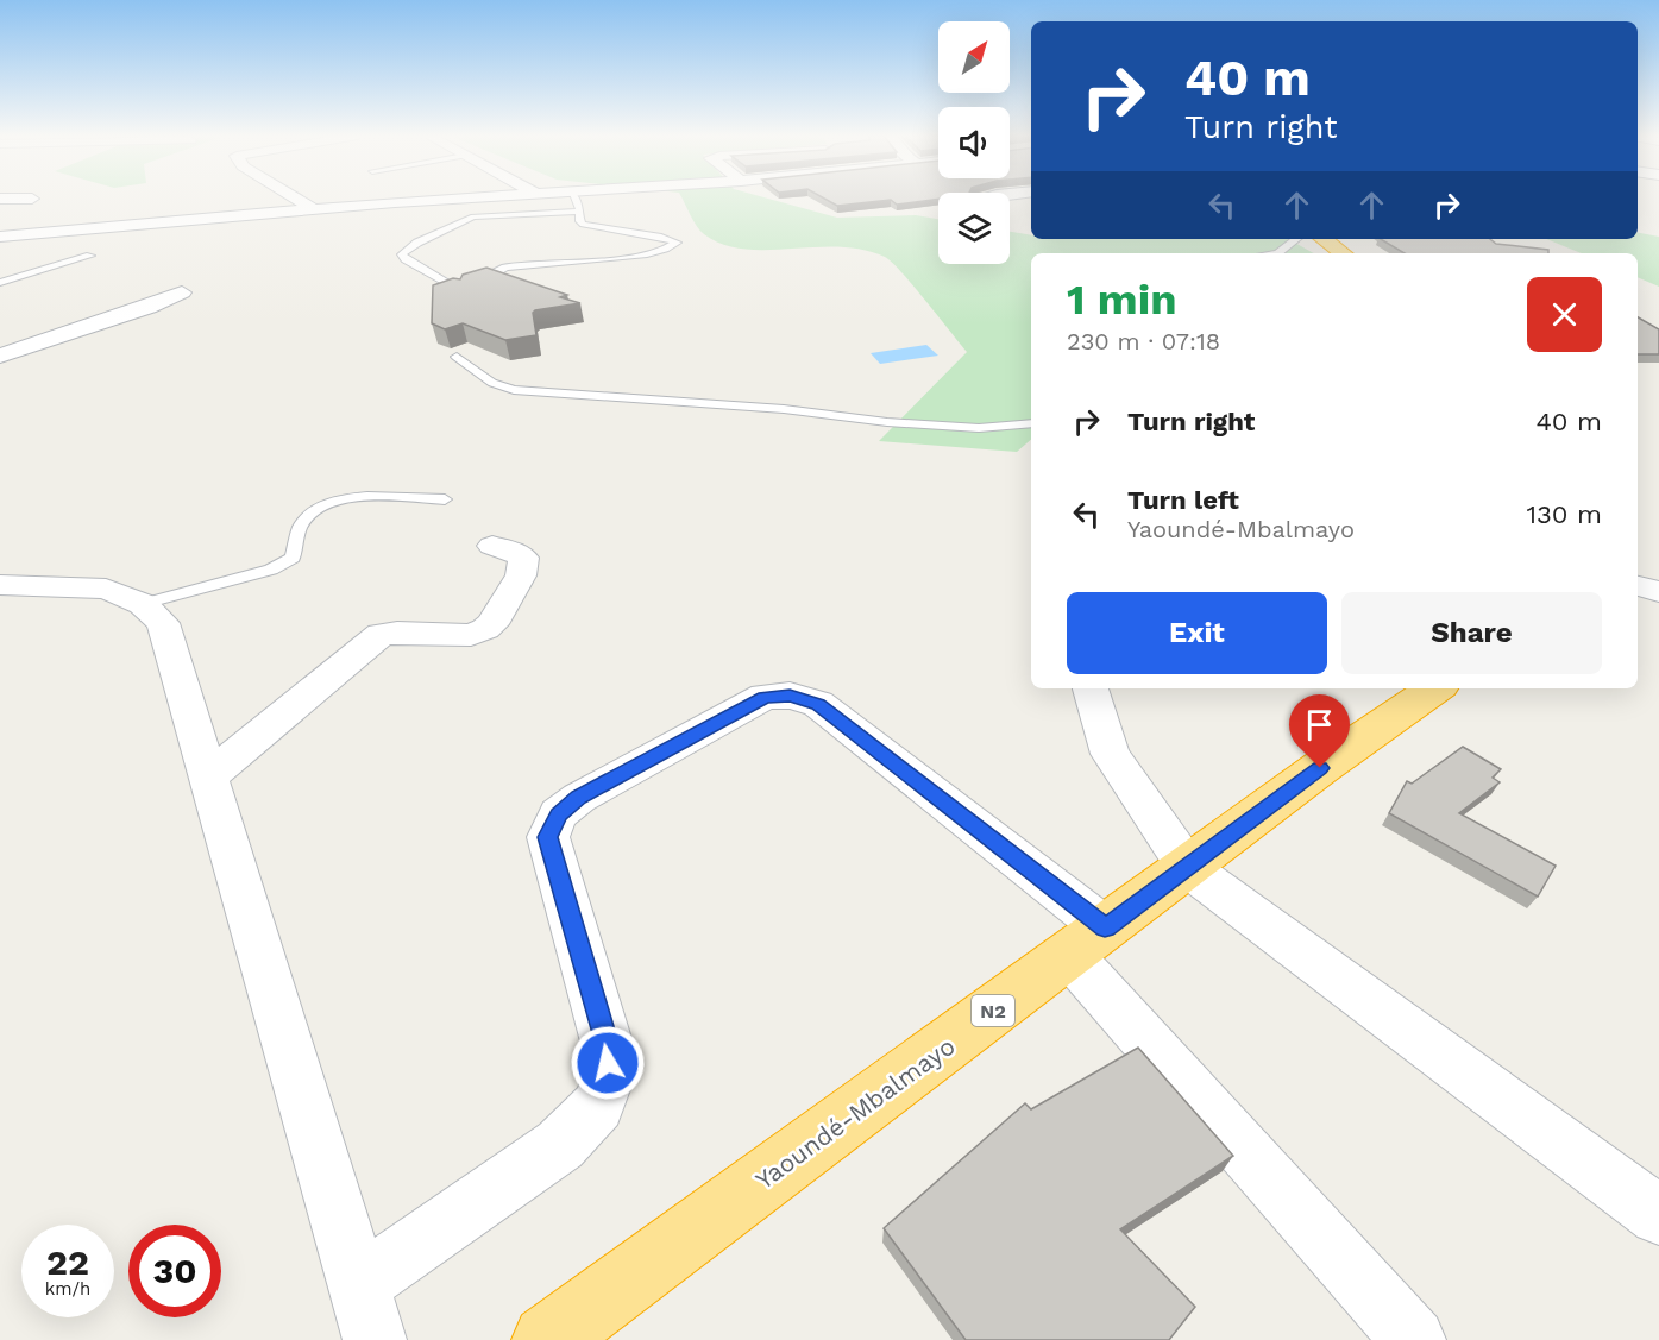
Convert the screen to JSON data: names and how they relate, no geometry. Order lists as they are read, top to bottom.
{
  "streets": {
    "highway": ["N2", "Yaoundé-Mbalmayo"]
  },
  "north": "top right",
  "page": {
    "turn": ["40 m", "Turn right"],
    "heading": ["1 min", "230 m · 07:18"],
    "list": [
      {
        "name": "Turn right",
        "value": "40 m"
      },
      {
        "name": "Turn left",
        "note": "Yaoundé-Mbalmayo",
        "value": "130 m"
      }
    ],
    "buttons": ["Exit", "Share"],
    "speed": "22 km/h",
    "limit": "30"
  }
}
